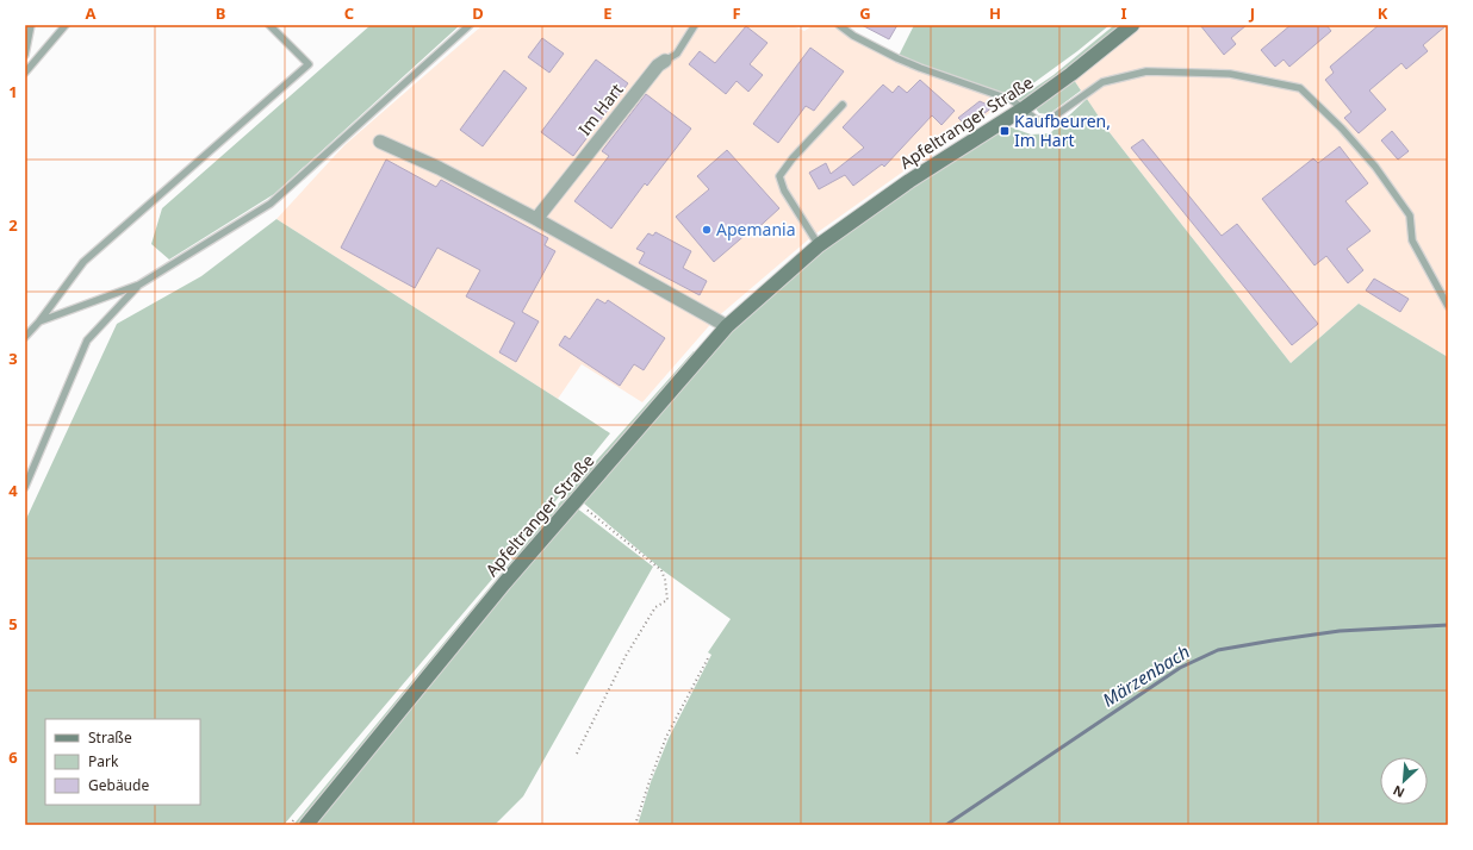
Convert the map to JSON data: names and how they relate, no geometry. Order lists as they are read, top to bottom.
{
  "streets": {
    "street": ["Im Hart", "Apfeltranger Straße"]
  },
  "water": ["Märzenbach"],
  "places": {
    "transit": ["Kaufbeuren, Im Hart"],
    "other": ["Apemania"]
  },
  "legend": ["Straße", "Park", "Gebäude"],
  "north": "bottom left",
  "grid": {
    "columns": [
      "A",
      "B",
      "C",
      "D",
      "E",
      "F",
      "G",
      "H",
      "I",
      "J",
      "K"
    ],
    "rows": [
      "1",
      "2",
      "3",
      "4",
      "5",
      "6"
    ]
  }
}
